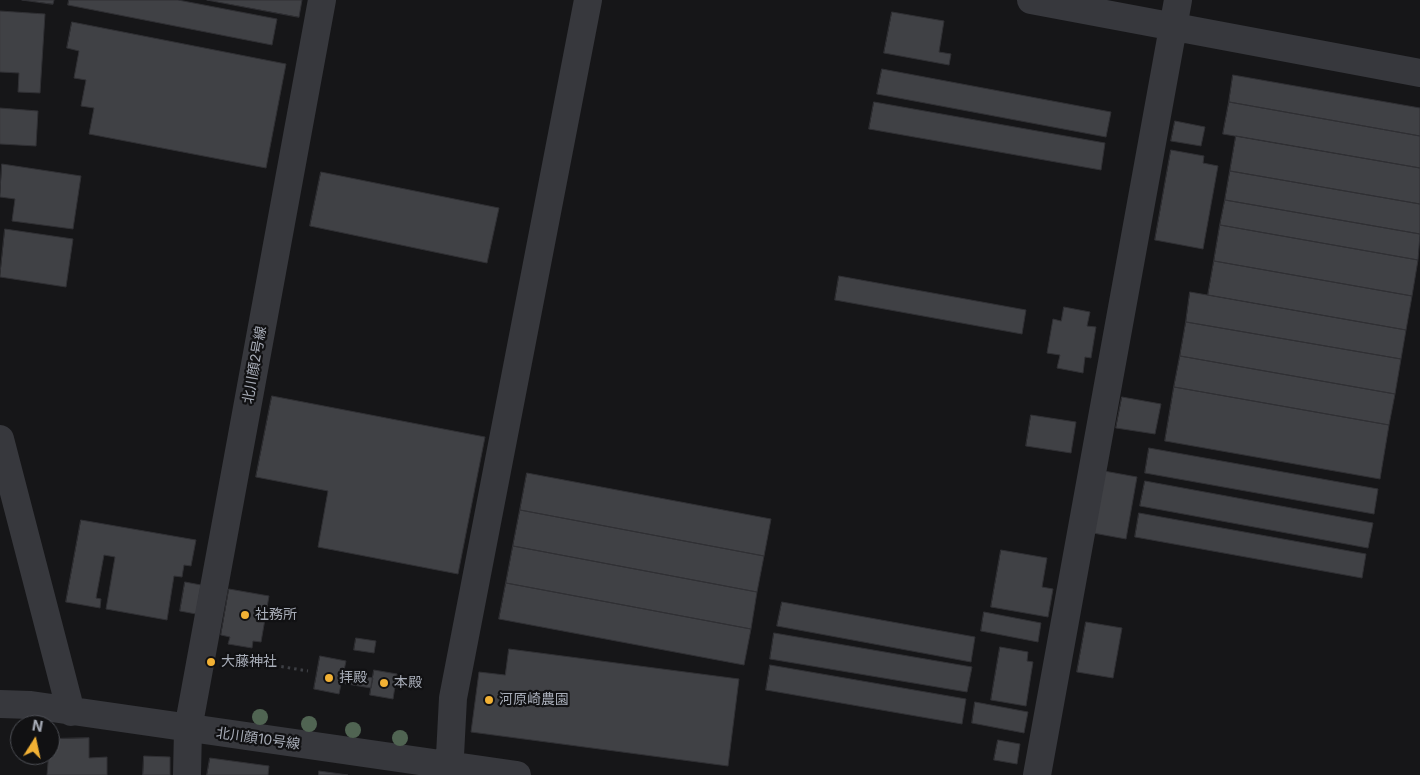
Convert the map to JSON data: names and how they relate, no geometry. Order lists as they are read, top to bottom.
{
  "streets": {
    "street": ["北川顔2号線", "北川顔10号線"]
  },
  "crossings": [
    ["北川顔2号線", "北川顔10号線"]
  ],
  "places": [
    "社務所",
    "大藤神社",
    "拝殿",
    "本殿",
    "河原崎農園"
  ],
  "north": "top"
}
